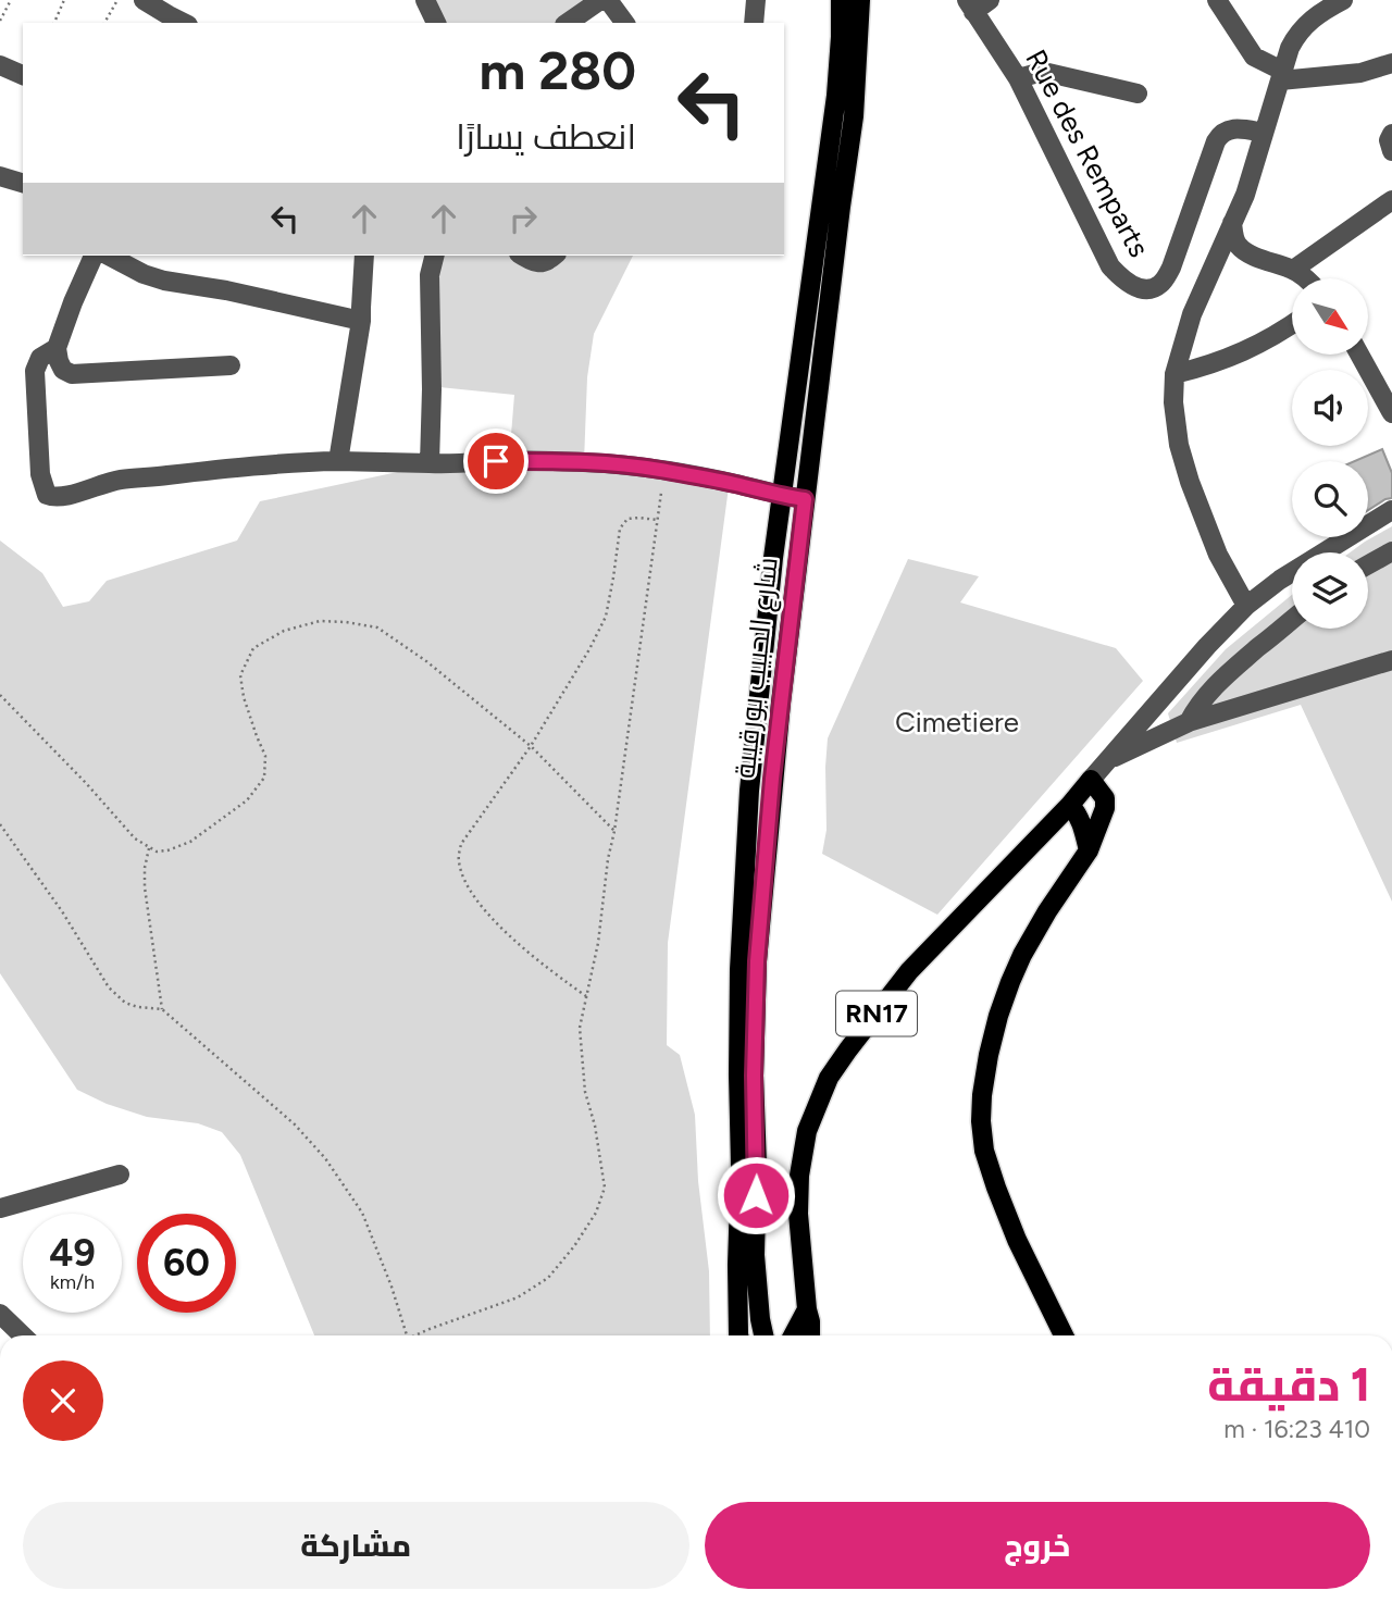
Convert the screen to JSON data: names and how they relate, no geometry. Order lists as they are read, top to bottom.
{
  "streets": {
    "main road": ["شارع الحبيب بورقيبة", "RN17"],
    "street": ["Rue des Remparts"]
  },
  "parks": ["Cimetiere"],
  "north": "bottom right",
  "page": {
    "turn": ["280 m", "انعطف يسارًا"],
    "speed": "49 km/h",
    "limit": "60",
    "heading": ["1 دقيقة", "410 m · 16:23"],
    "buttons": ["خروج", "مشاركة"]
  }
}
